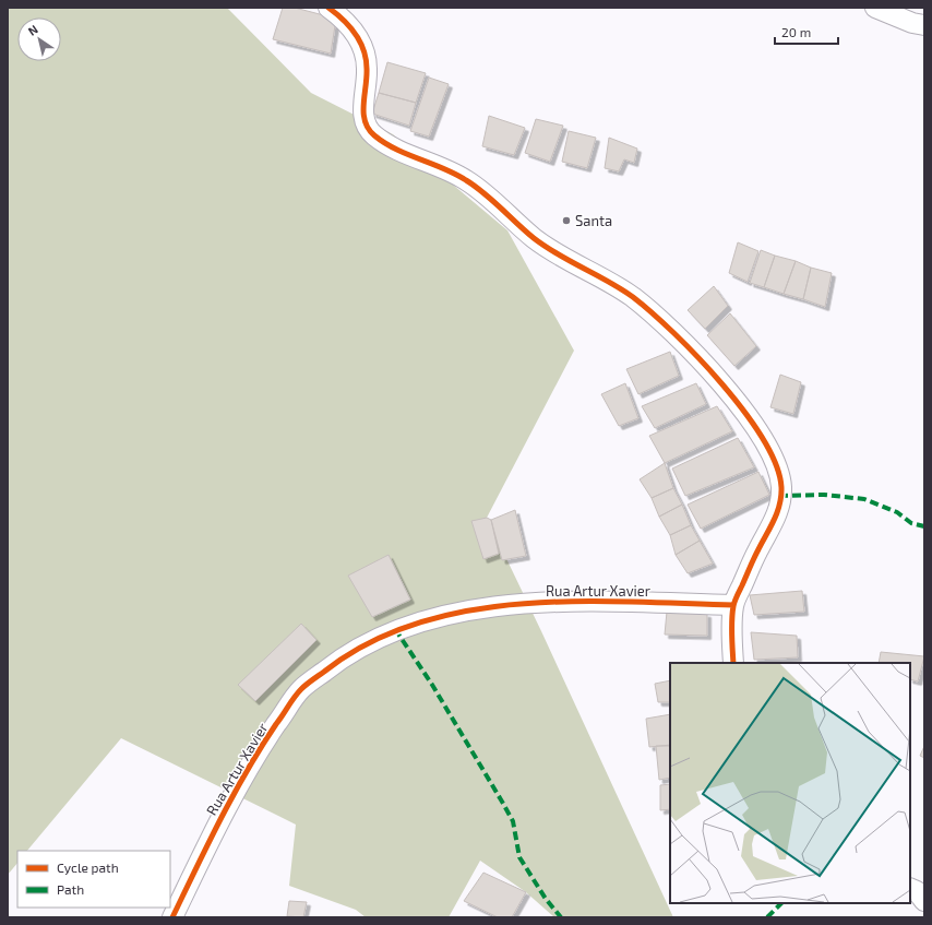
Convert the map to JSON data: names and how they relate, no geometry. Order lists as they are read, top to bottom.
{
  "streets": {
    "street": ["Rua Artur Xavier"]
  },
  "places": ["Santa"],
  "legend": ["Cycle path", "Path"],
  "scale_bar": "20 m",
  "north": "top left"
}
